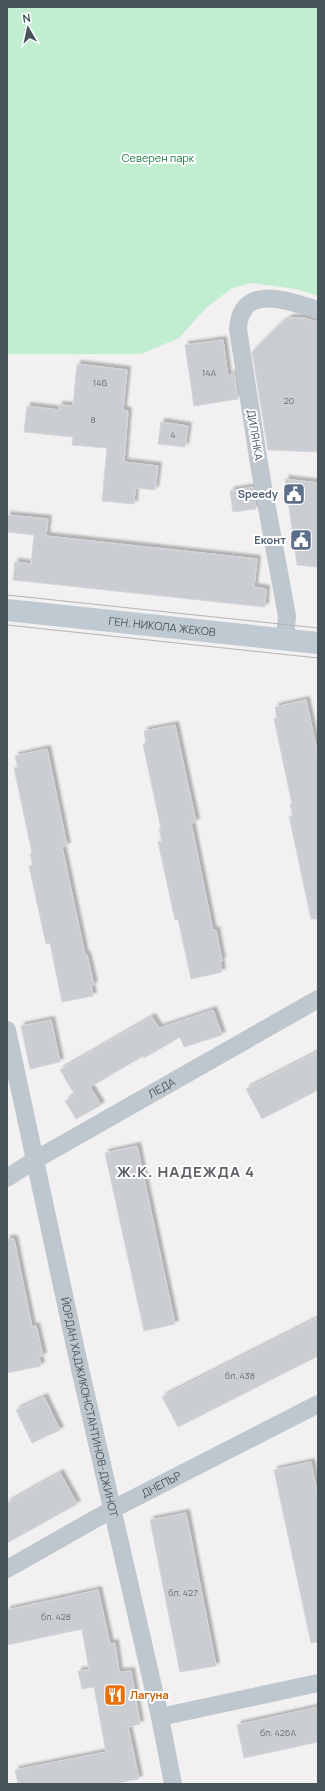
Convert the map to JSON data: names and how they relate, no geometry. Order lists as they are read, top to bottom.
{
  "streets": {
    "street": [
      "ДИЛЯНКА",
      "ГЕН. НИКОЛА ЖЕКОВ",
      "ЛЕДА",
      "ЙОРДАН ХАДЖИКОНСТАНТИНОВ-ДЖИНОТ",
      "ДНЕПЪР"
    ]
  },
  "crossings": [
    ["ДИЛЯНКА", "ГЕН. НИКОЛА ЖЕКОВ"],
    ["ЛЕДА", "ЙОРДАН ХАДЖИКОНСТАНТИНОВ-ДЖИНОТ"],
    ["ЙОРДАН ХАДЖИКОНСТАНТИНОВ-ДЖИНОТ", "ДНЕПЪР"]
  ],
  "districts": ["Ж.К. НАДЕЖДА 4"],
  "parks": ["Северен парк"],
  "places": {
    "public building": ["Speedy", "Еконт"],
    "restaurant": ["Лагуна"]
  },
  "house_numbers": [
    "14А",
    "14Б",
    "20",
    "8",
    "4",
    "бл. 438",
    "бл. 427",
    "бл. 428",
    "бл. 426А"
  ],
  "north": "top"
}
